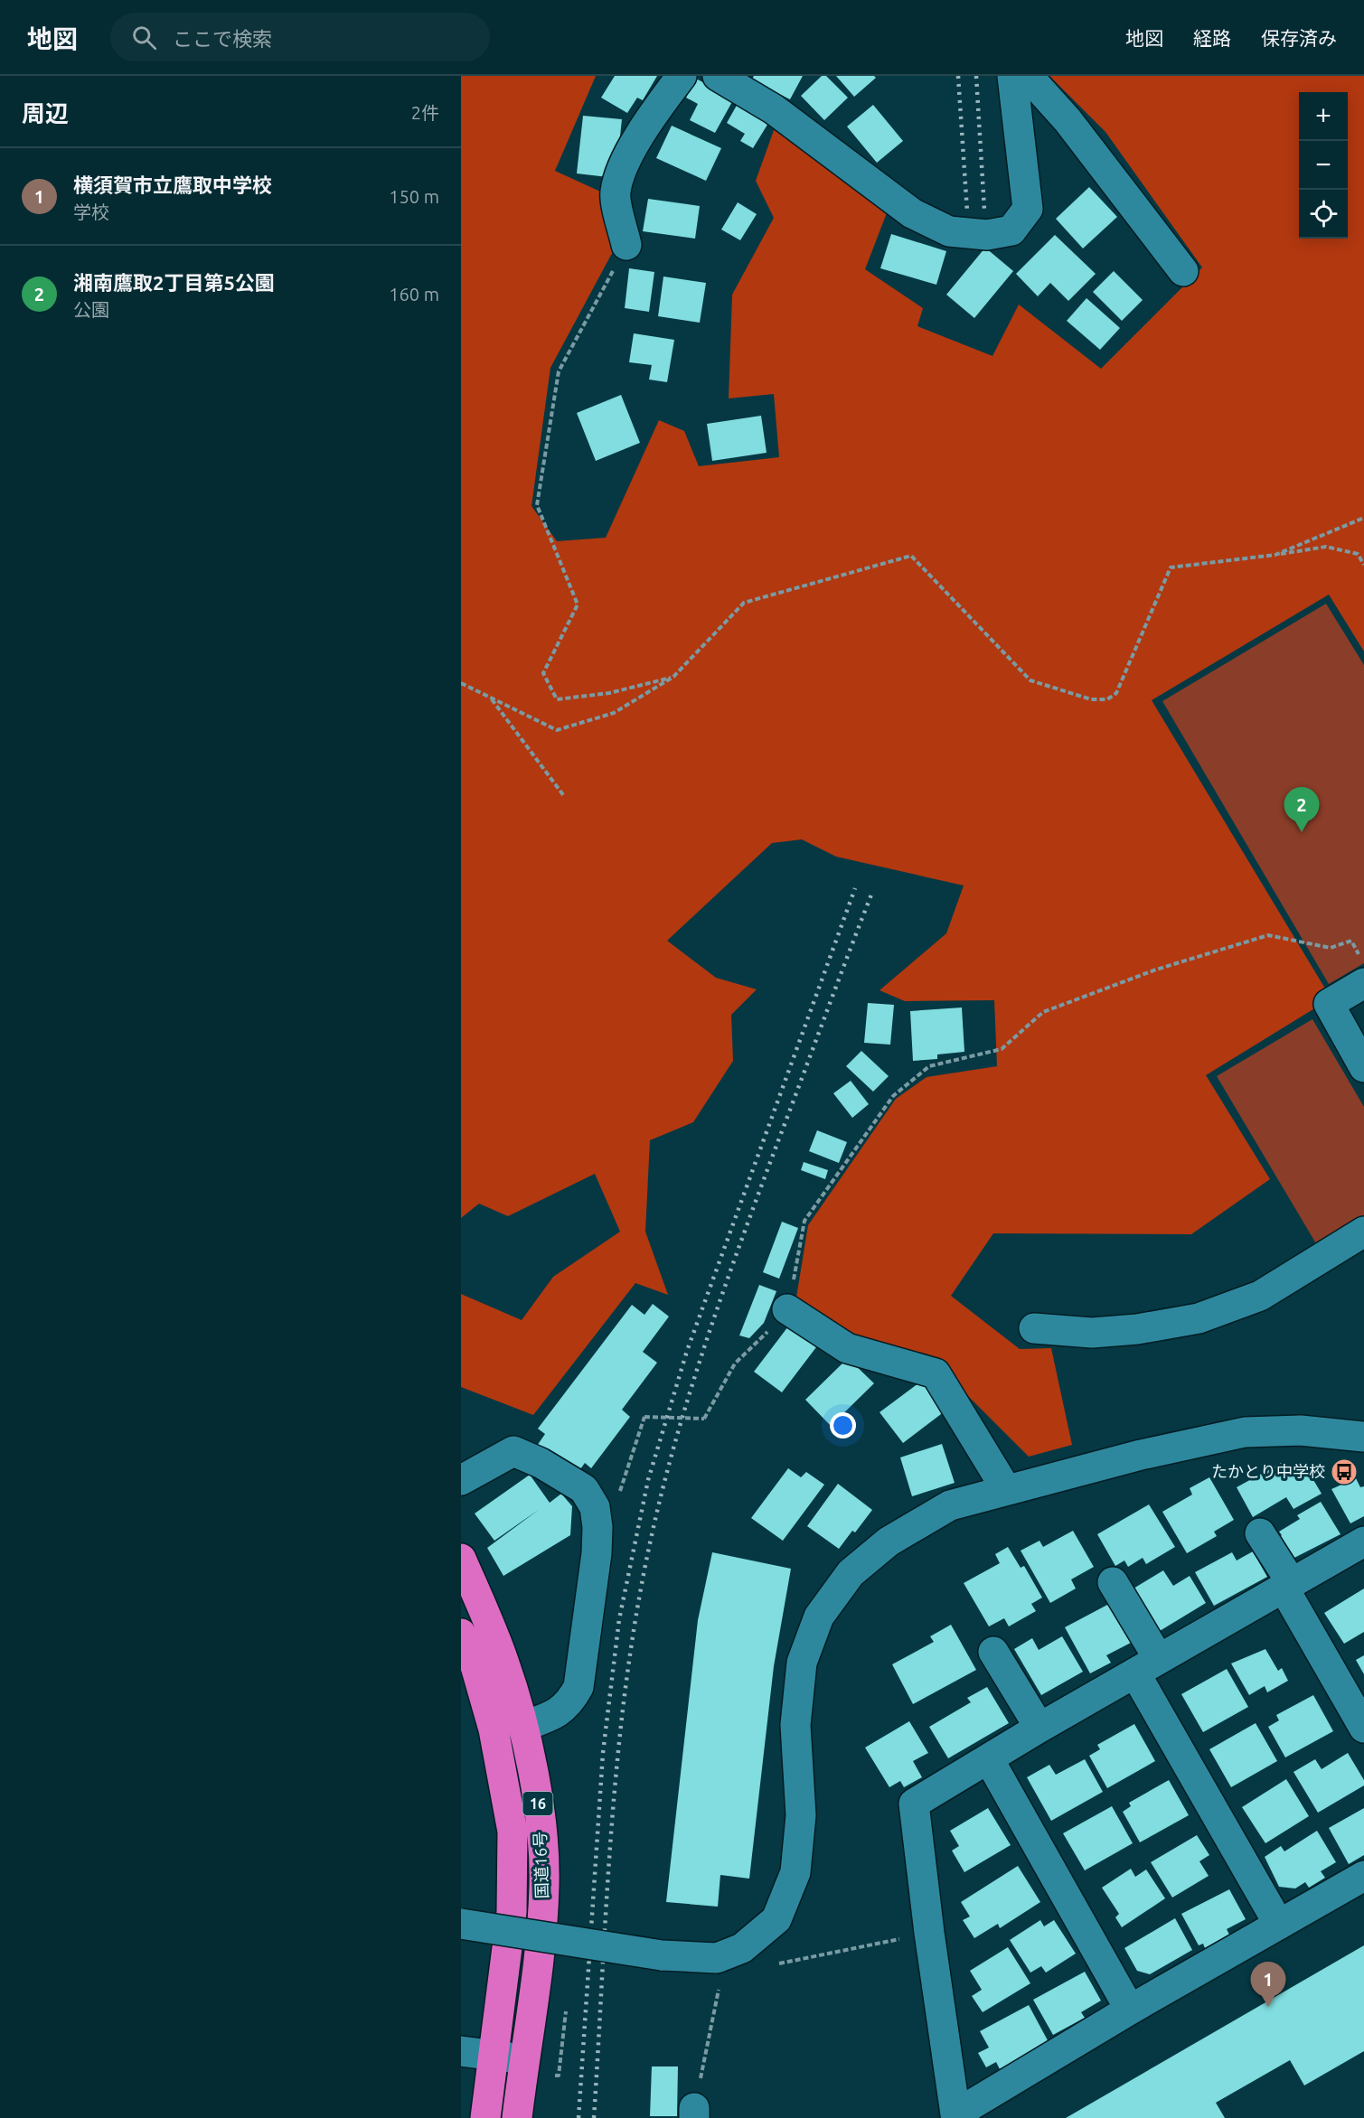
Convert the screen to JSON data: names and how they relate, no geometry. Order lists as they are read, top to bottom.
{
  "streets": {
    "highway": ["16", "国道16号"]
  },
  "places": {
    "bus stop": ["たかとり中学校"]
  },
  "page": {
    "header": "地図",
    "search": "ここで検索",
    "nav": ["地図", "経路", "保存済み"],
    "heading": ["周辺", "2件"],
    "map_buttons": ["+", "−"],
    "list": [
      {
        "mark": "1",
        "name": "横須賀市立鷹取中学校",
        "note": "学校",
        "value": "150 m"
      },
      {
        "mark": "2",
        "name": "湘南鷹取2丁目第5公園",
        "note": "公園",
        "value": "160 m"
      }
    ],
    "pins": ["2", "1"]
  }
}
